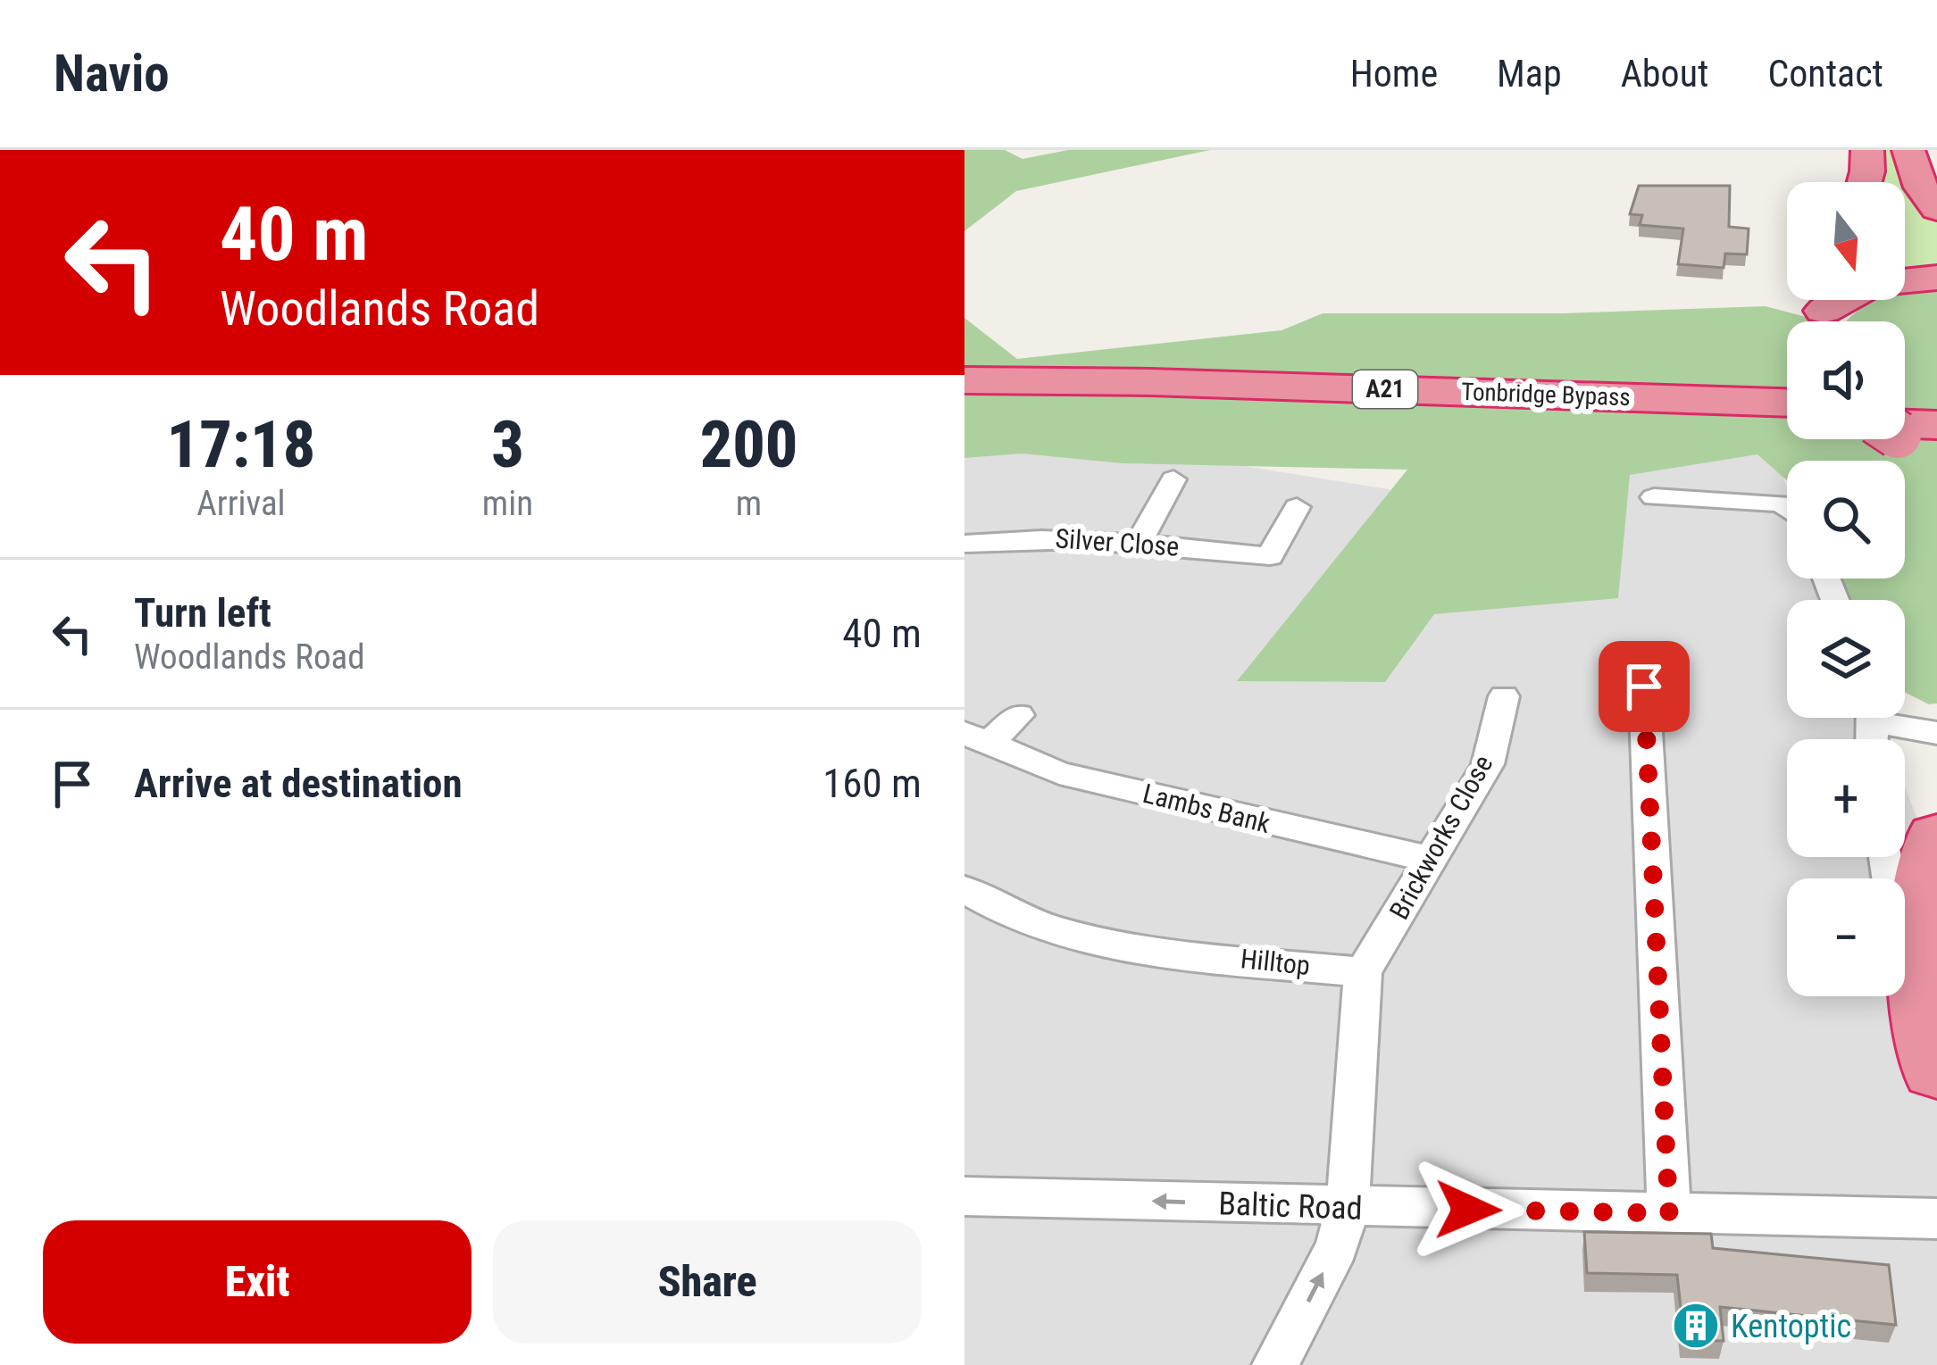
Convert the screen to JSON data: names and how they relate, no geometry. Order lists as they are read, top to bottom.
{
  "streets": {
    "highway": ["A21", "Tonbridge Bypass"],
    "street": [
      "Silver Close",
      "Lambs Bank",
      "Brickworks Close",
      "Hilltop",
      "Baltic Road"
    ]
  },
  "crossings": [
    ["Lambs Bank", "Brickworks Close"],
    ["Brickworks Close", "Hilltop"]
  ],
  "one_way": ["Baltic Road"],
  "places": {
    "building": ["Kentoptic"]
  },
  "north": "bottom",
  "page": {
    "header": "Navio",
    "nav": [
      "Home",
      "Map",
      "About",
      "Contact"
    ],
    "turn": ["40 m", "Woodlands Road"],
    "map_buttons": ["+", "−"],
    "eta": [
      "17:18",
      "Arrival",
      "3",
      "min",
      "200",
      "m"
    ],
    "list": [
      {
        "name": "Turn left",
        "note": "Woodlands Road",
        "value": "40 m"
      },
      {
        "name": "Arrive at destination",
        "value": "160 m"
      }
    ],
    "buttons": ["Exit", "Share"]
  }
}
